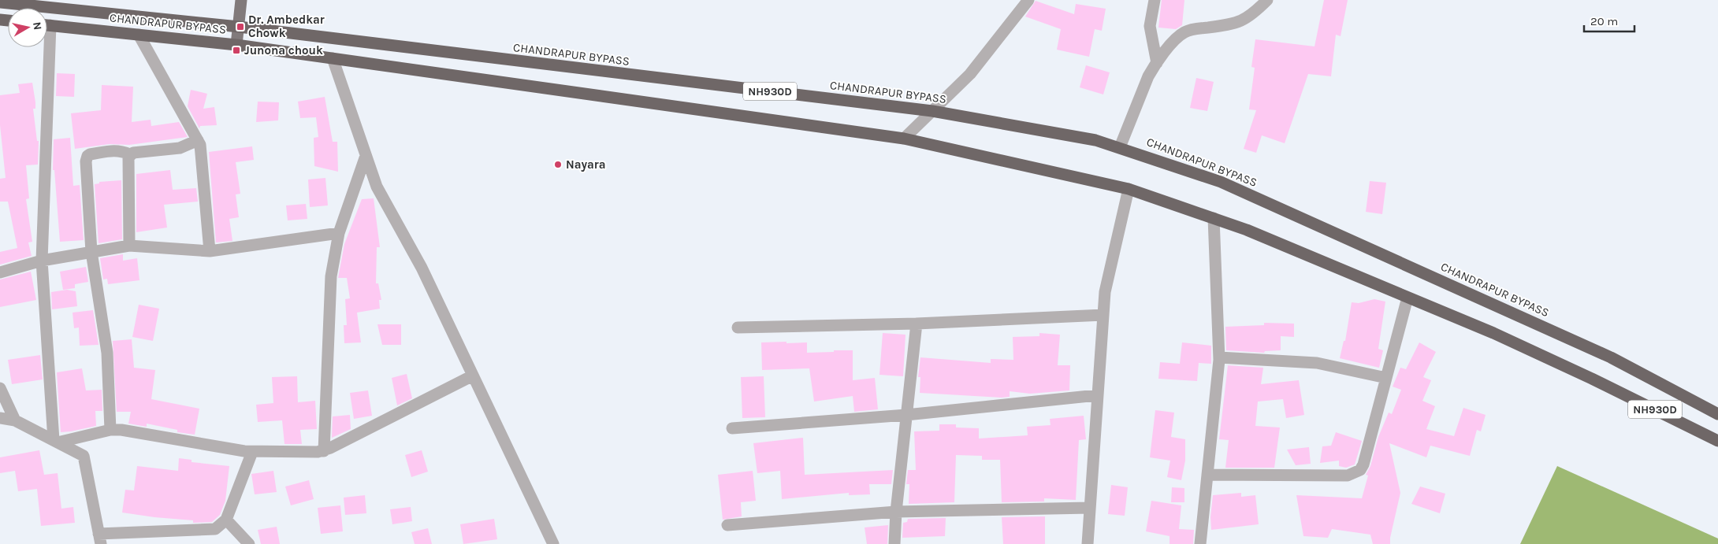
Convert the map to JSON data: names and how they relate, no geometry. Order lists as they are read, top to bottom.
{
  "streets": {
    "highway": ["CHANDRAPUR BYPASS", "NH930D"]
  },
  "places": {
    "transit": ["Dr. Ambedkar Chowk", "Junona chouk"],
    "other": ["Nayara"]
  },
  "scale_bar": "20 m",
  "north": "right"
}
